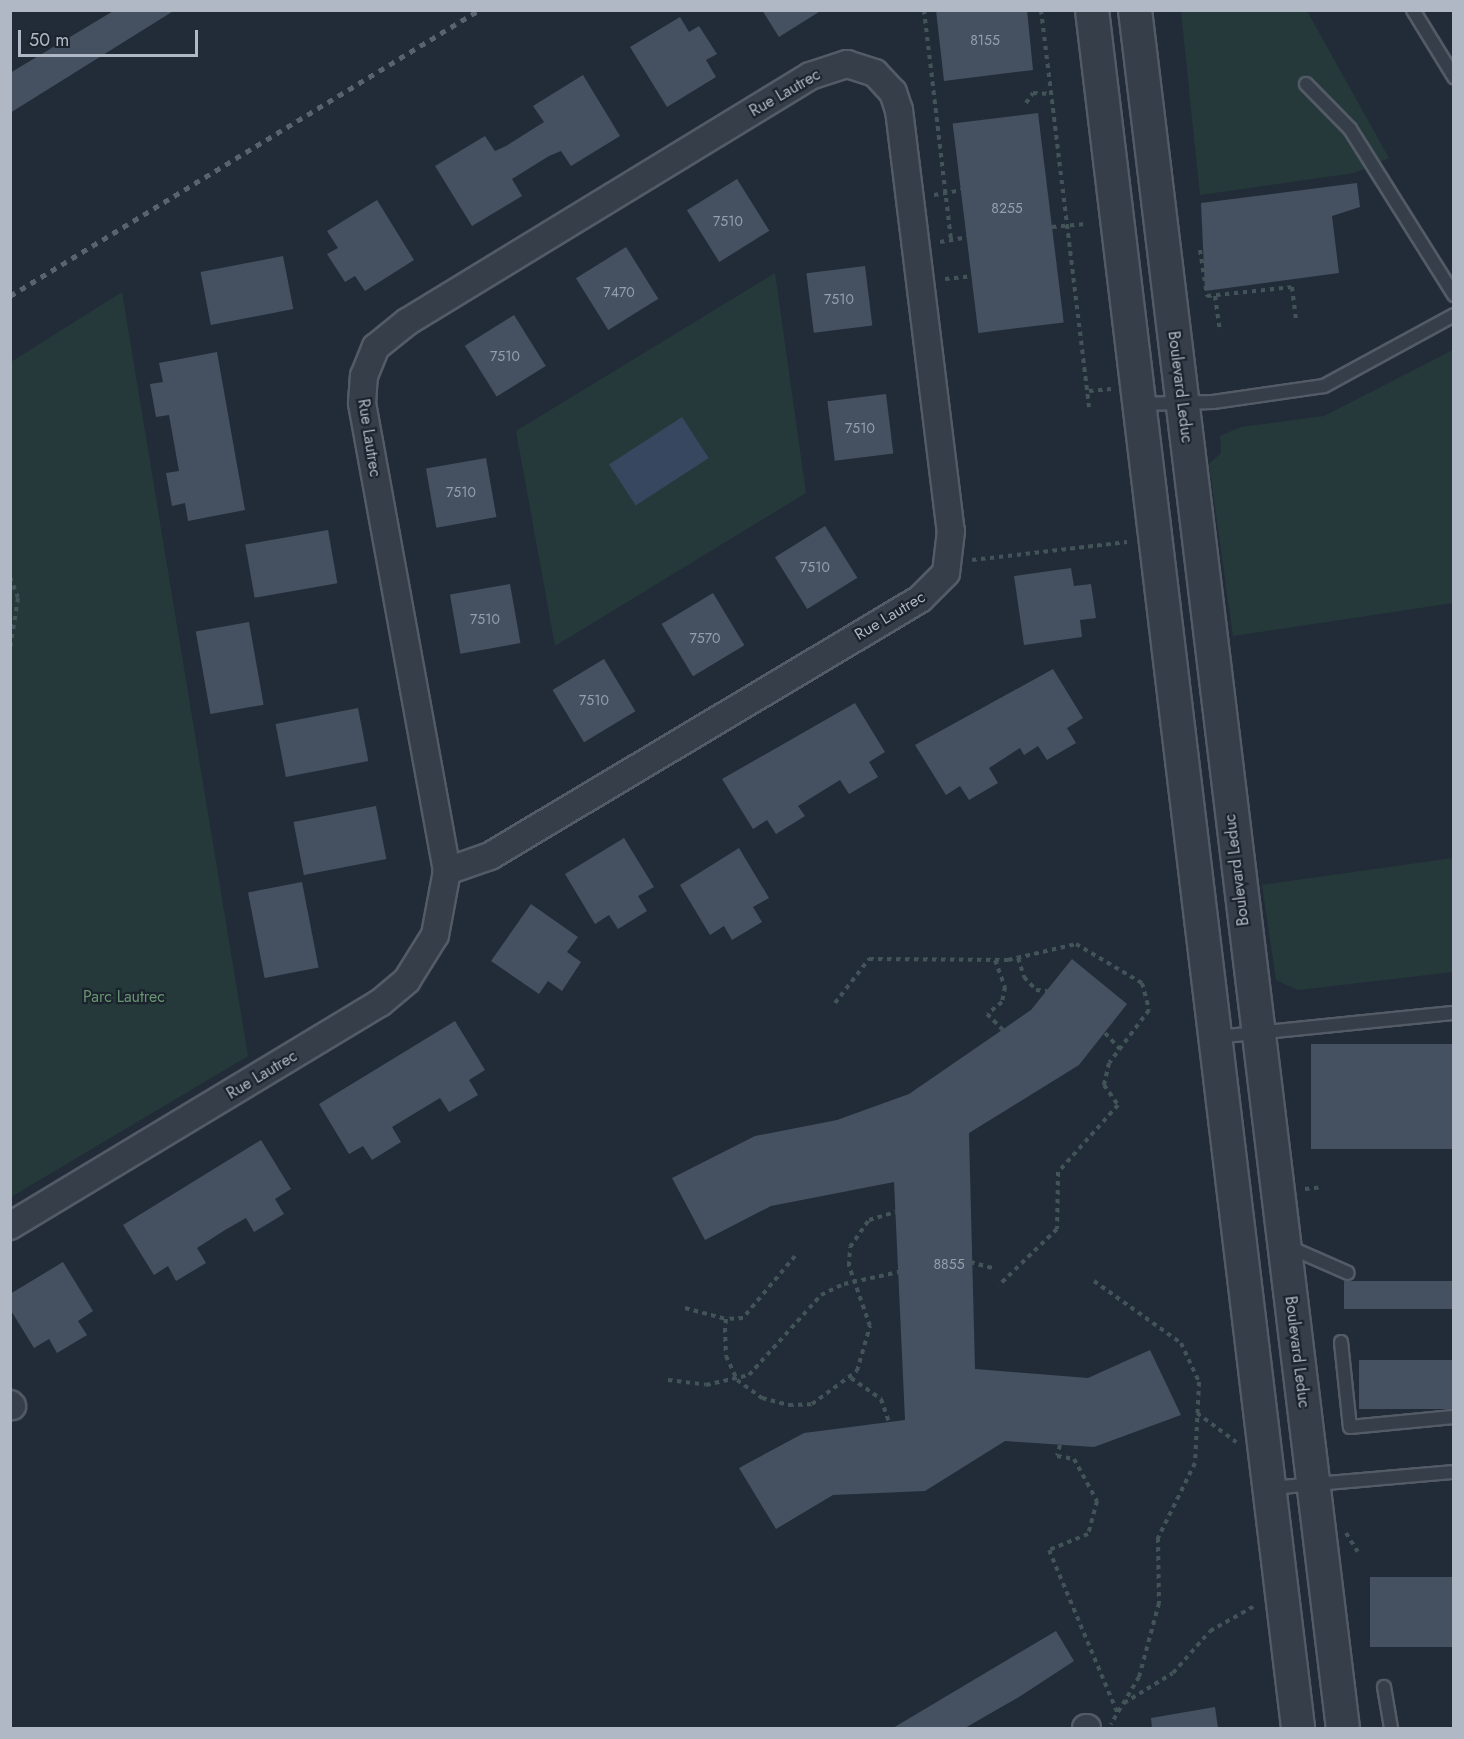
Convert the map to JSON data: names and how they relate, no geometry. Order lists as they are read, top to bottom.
{
  "streets": {
    "street": ["Rue Lautrec", "Boulevard Leduc"]
  },
  "parks": ["Parc Lautrec"],
  "house_numbers": [
    "8155",
    "8255",
    "7510",
    "7470",
    "7510",
    "7510",
    "7510",
    "7510",
    "7510",
    "7510",
    "7570",
    "7510",
    "8855"
  ],
  "scale_bar": "50 m"
}
